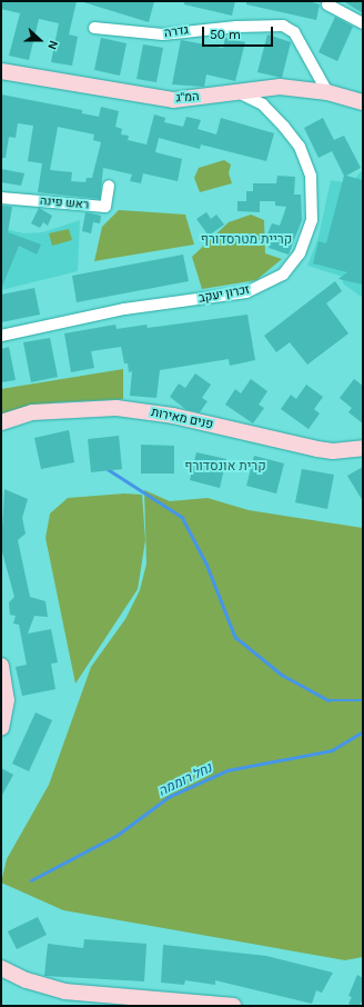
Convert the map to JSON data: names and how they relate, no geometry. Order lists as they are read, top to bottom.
{
  "streets": {
    "street": [
      "גדרה",
      "המ\"ג",
      "ראש פינה",
      "זכרון יעקב",
      "פנים מאירות"
    ]
  },
  "crossings": [
    ["גדרה", "המ\"ג"],
    ["המ\"ג", "זכרון יעקב"]
  ],
  "districts": ["קריית מטרסדורף", "קרית אונסדורף"],
  "water": ["נחל רוממה"],
  "scale_bar": "50 m",
  "north": "right"
}
